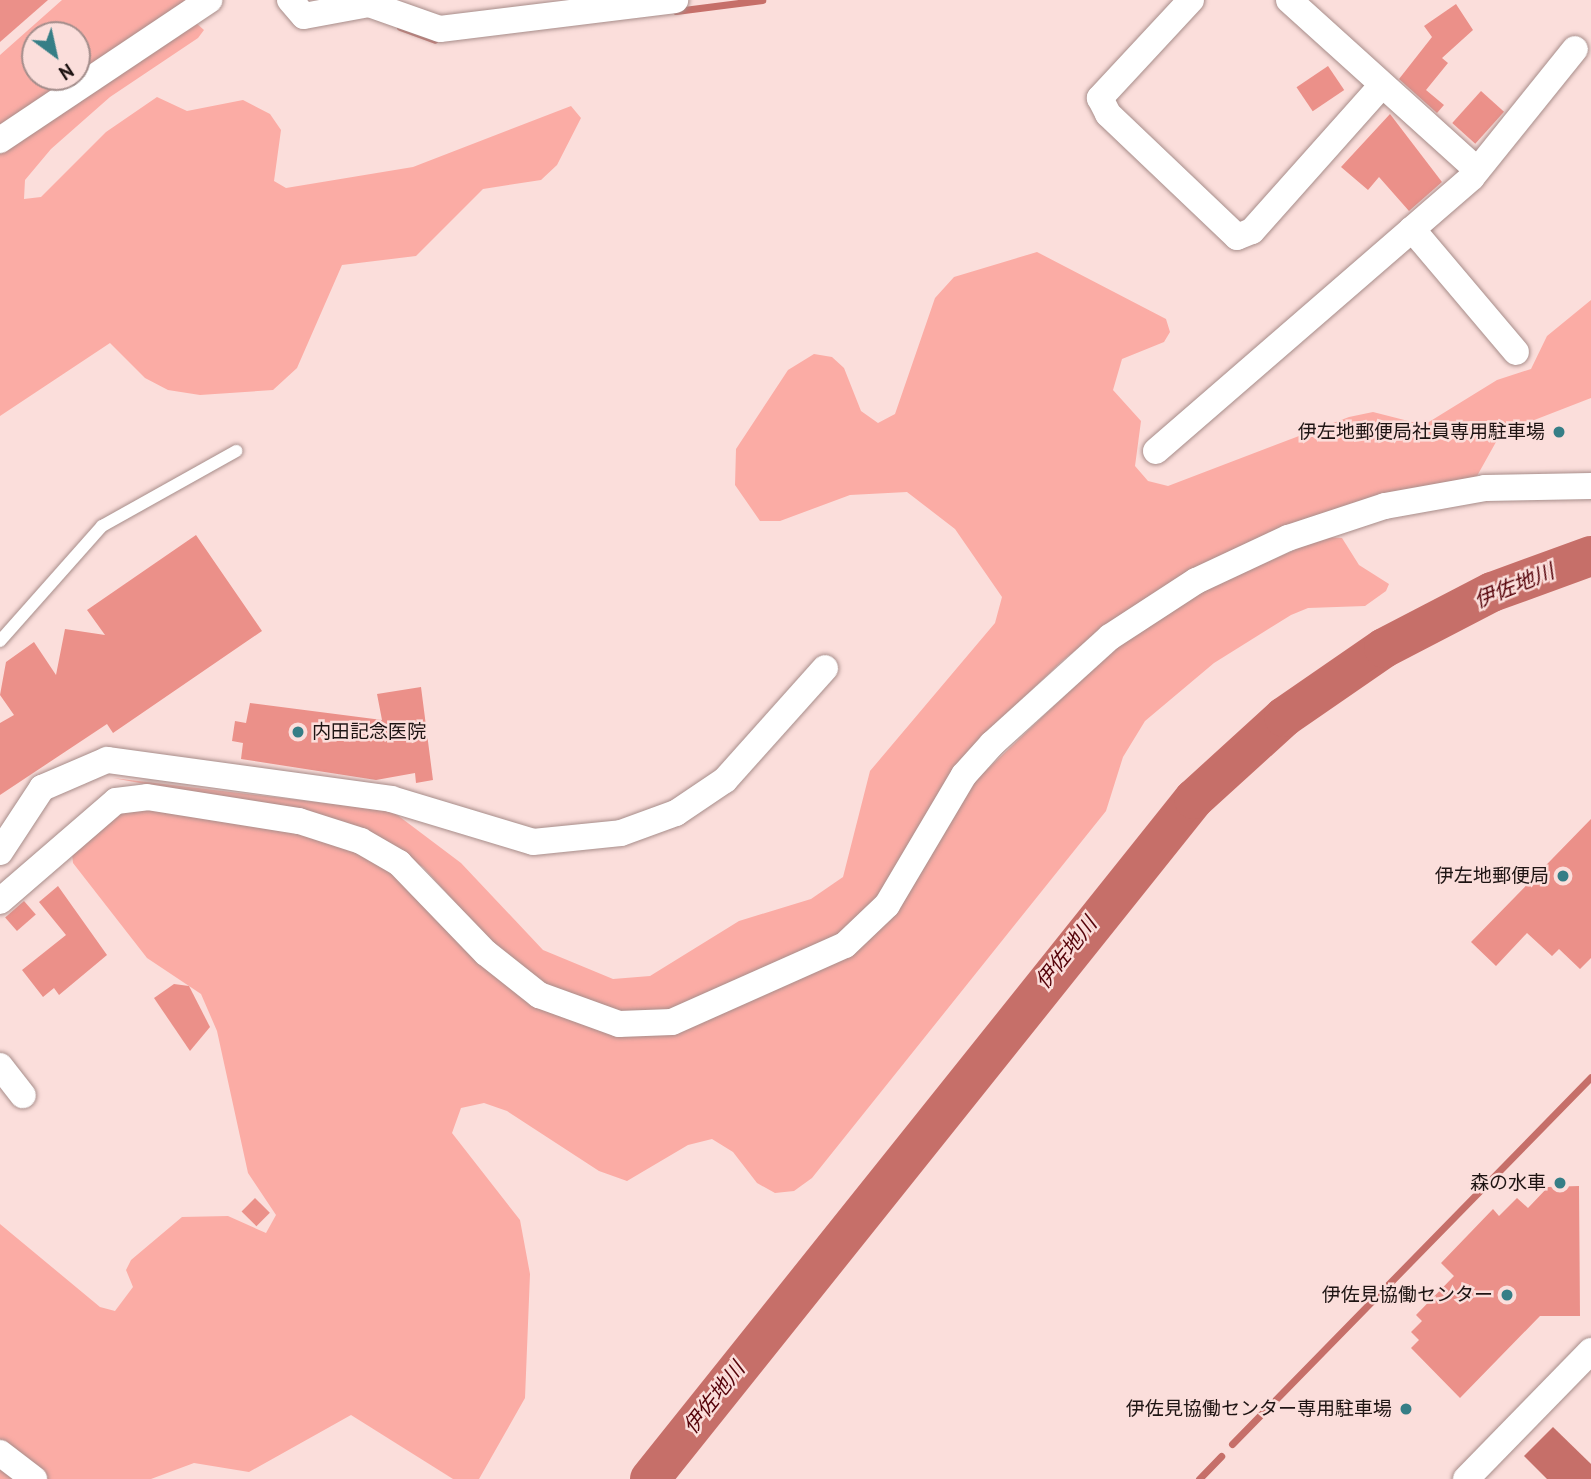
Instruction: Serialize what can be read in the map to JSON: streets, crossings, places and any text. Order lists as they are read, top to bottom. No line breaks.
{"water":["伊佐地川"],"places":["伊左地郵便局社員専用駐車場","内田記念医院","伊左地郵便局","森の水車","伊佐見協働センター","伊佐見協働センター専用駐車場"],"north":"bottom right"}
